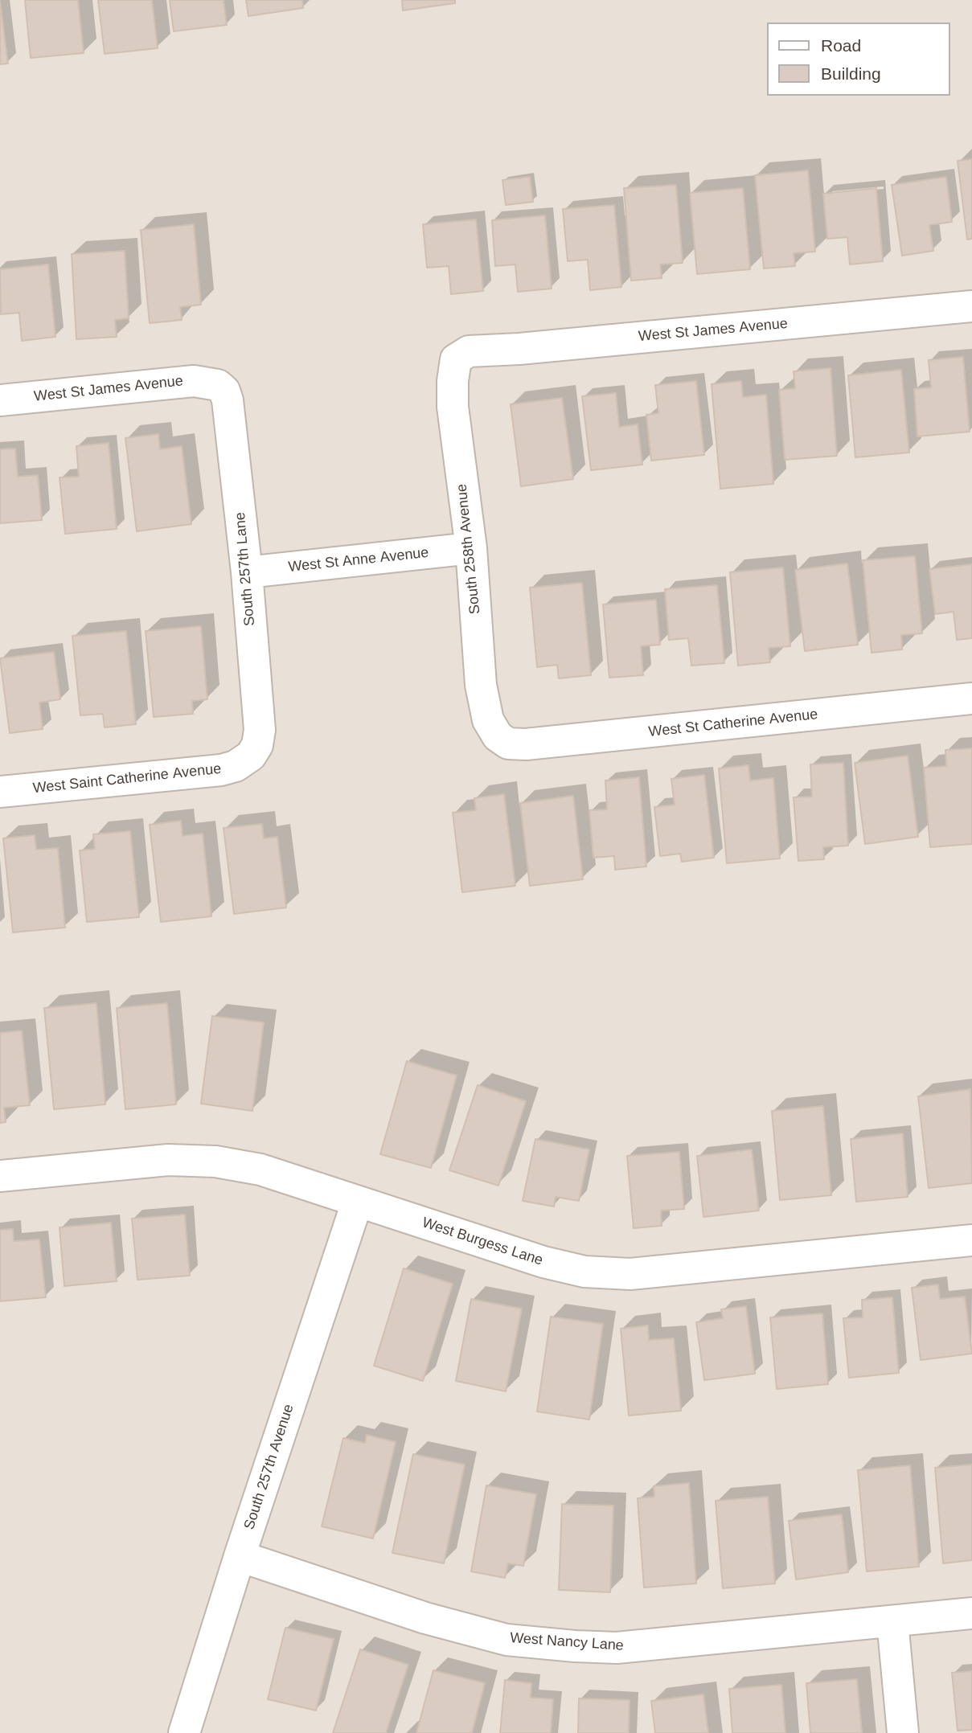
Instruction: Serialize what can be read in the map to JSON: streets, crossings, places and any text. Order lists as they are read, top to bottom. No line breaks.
{"streets":{"street":["West St James Avenue","South 258th Avenue","West St Anne Avenue","South 257th Lane","West St Catherine Avenue","West Saint Catherine Avenue","West Burgess Lane","South 257th Avenue","West Nancy Lane"]},"crossings":[["West St James Avenue","South 258th Avenue"],["West St James Avenue","South 257th Lane"],["South 258th Avenue","West St Anne Avenue"],["South 258th Avenue","West St Catherine Avenue"],["West St Anne Avenue","South 257th Lane"],["South 257th Lane","West Saint Catherine Avenue"],["West Burgess Lane","South 257th Avenue"],["South 257th Avenue","West Nancy Lane"]],"legend":["Road","Building"]}
